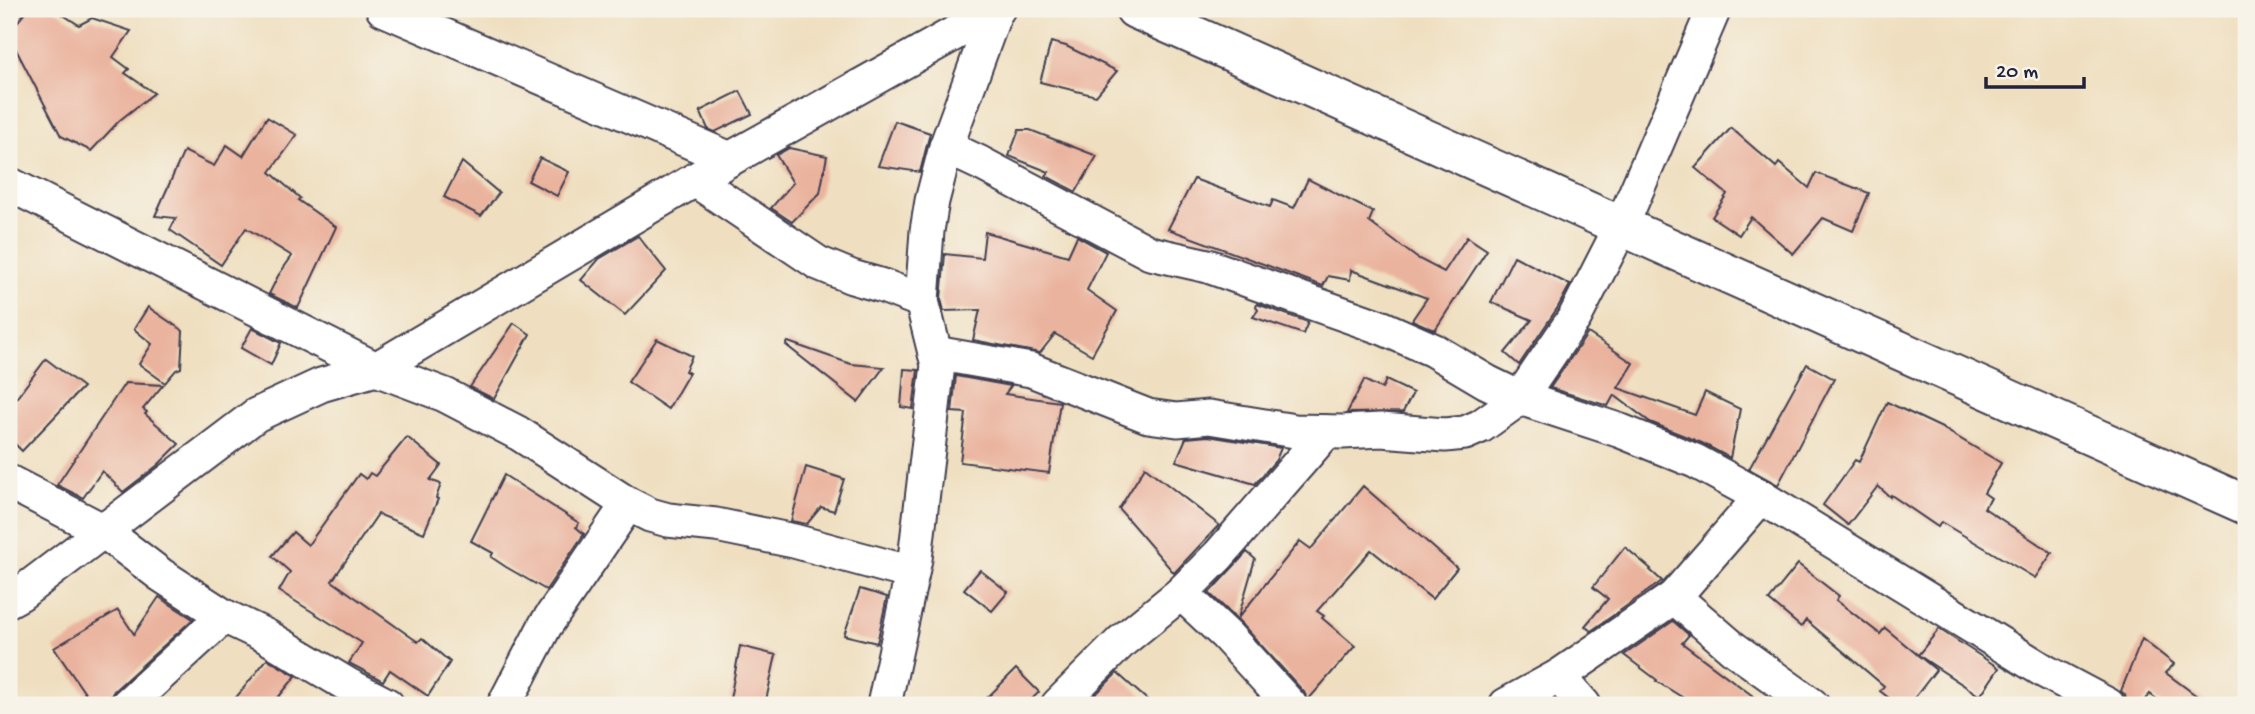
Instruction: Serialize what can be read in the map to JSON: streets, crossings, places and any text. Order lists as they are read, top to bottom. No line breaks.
{"scale_bar":"20 m"}
